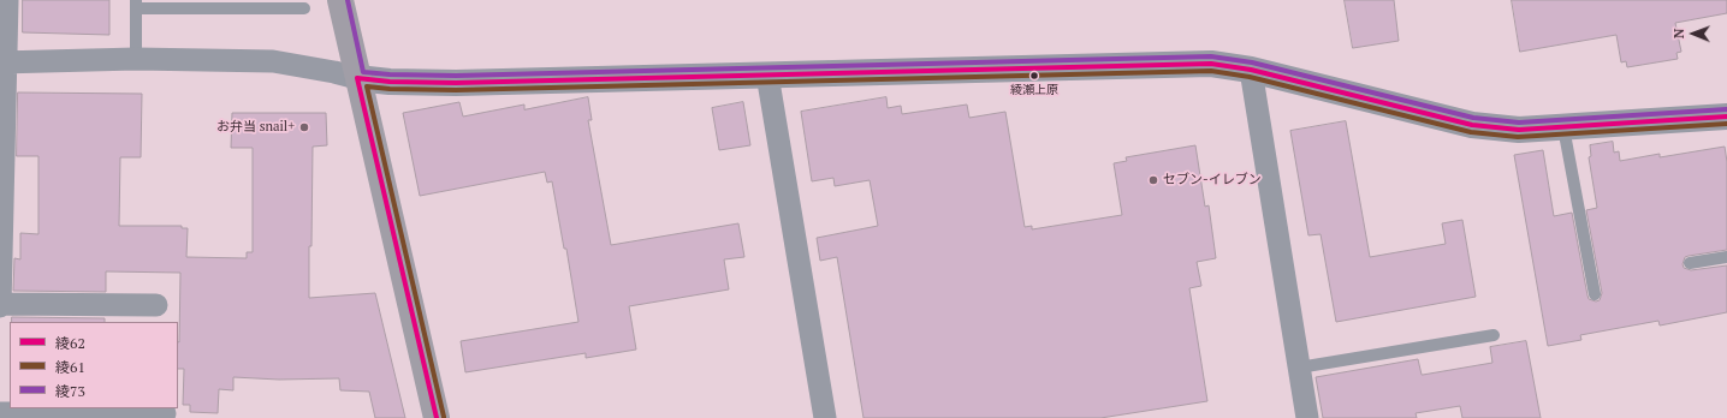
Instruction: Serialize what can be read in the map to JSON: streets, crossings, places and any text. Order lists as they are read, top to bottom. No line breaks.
{"places":["綾瀬上原","お弁当 snail+","セブン-イレブン"],"lines":["transit line 綾73","transit line 綾62","transit line 綾61"],"legend":["綾62","綾61","綾73"],"north":"left"}
